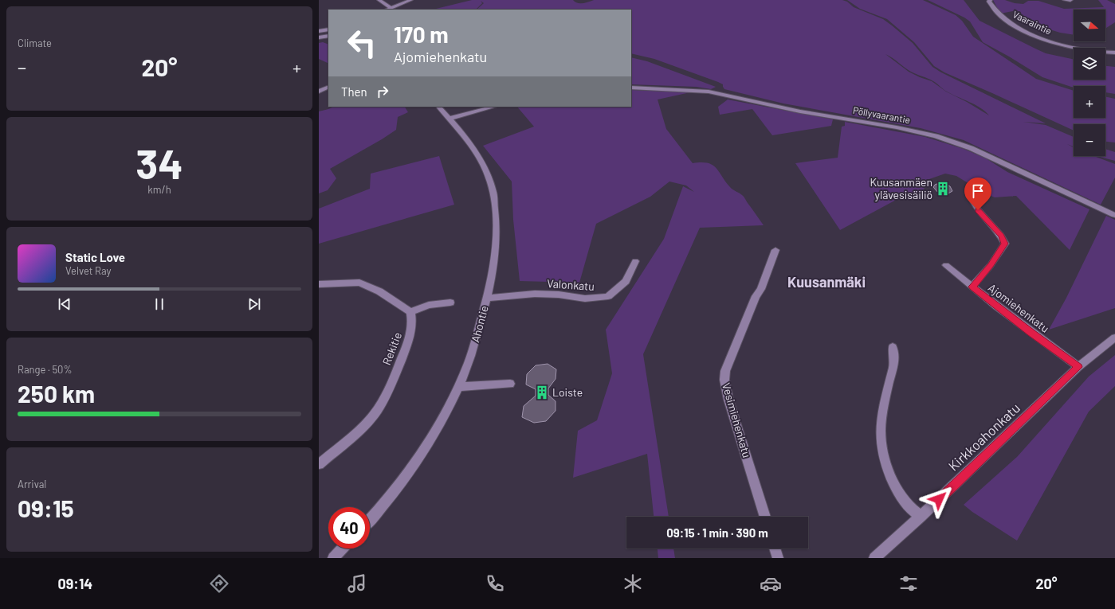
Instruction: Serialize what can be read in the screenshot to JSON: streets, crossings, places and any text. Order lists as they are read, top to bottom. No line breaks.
{"streets":{"street":["Vaaraintie","Pöllyvaarantie","Valonkatu","Ajomiehenkatu","Ahontie","Rekitie","Vesimiehenkatu","Kirkkoahonkatu"]},"crossings":[["Valonkatu","Ahontie"],["Ajomiehenkatu","Kirkkoahonkatu"]],"districts":["Kuusanmäki"],"places":{"building":["Kuusanmäen ylävesisäiliö","Loiste"]},"north":"right","page":{"tile":["Climate",["34","km/h"],["Range · 50%","250 km"],["Arrival","09:15"]],"map_buttons":["+","−"],"turn":["170 m","Ajomiehenkatu"],"heat":["−","20°","+"],"then":"Then","song":["Static Love","Velvet Ray"],"limit":"40","trip":"09:15 · 1 min · 390 m","tabs":["09:14","20°"]}}
